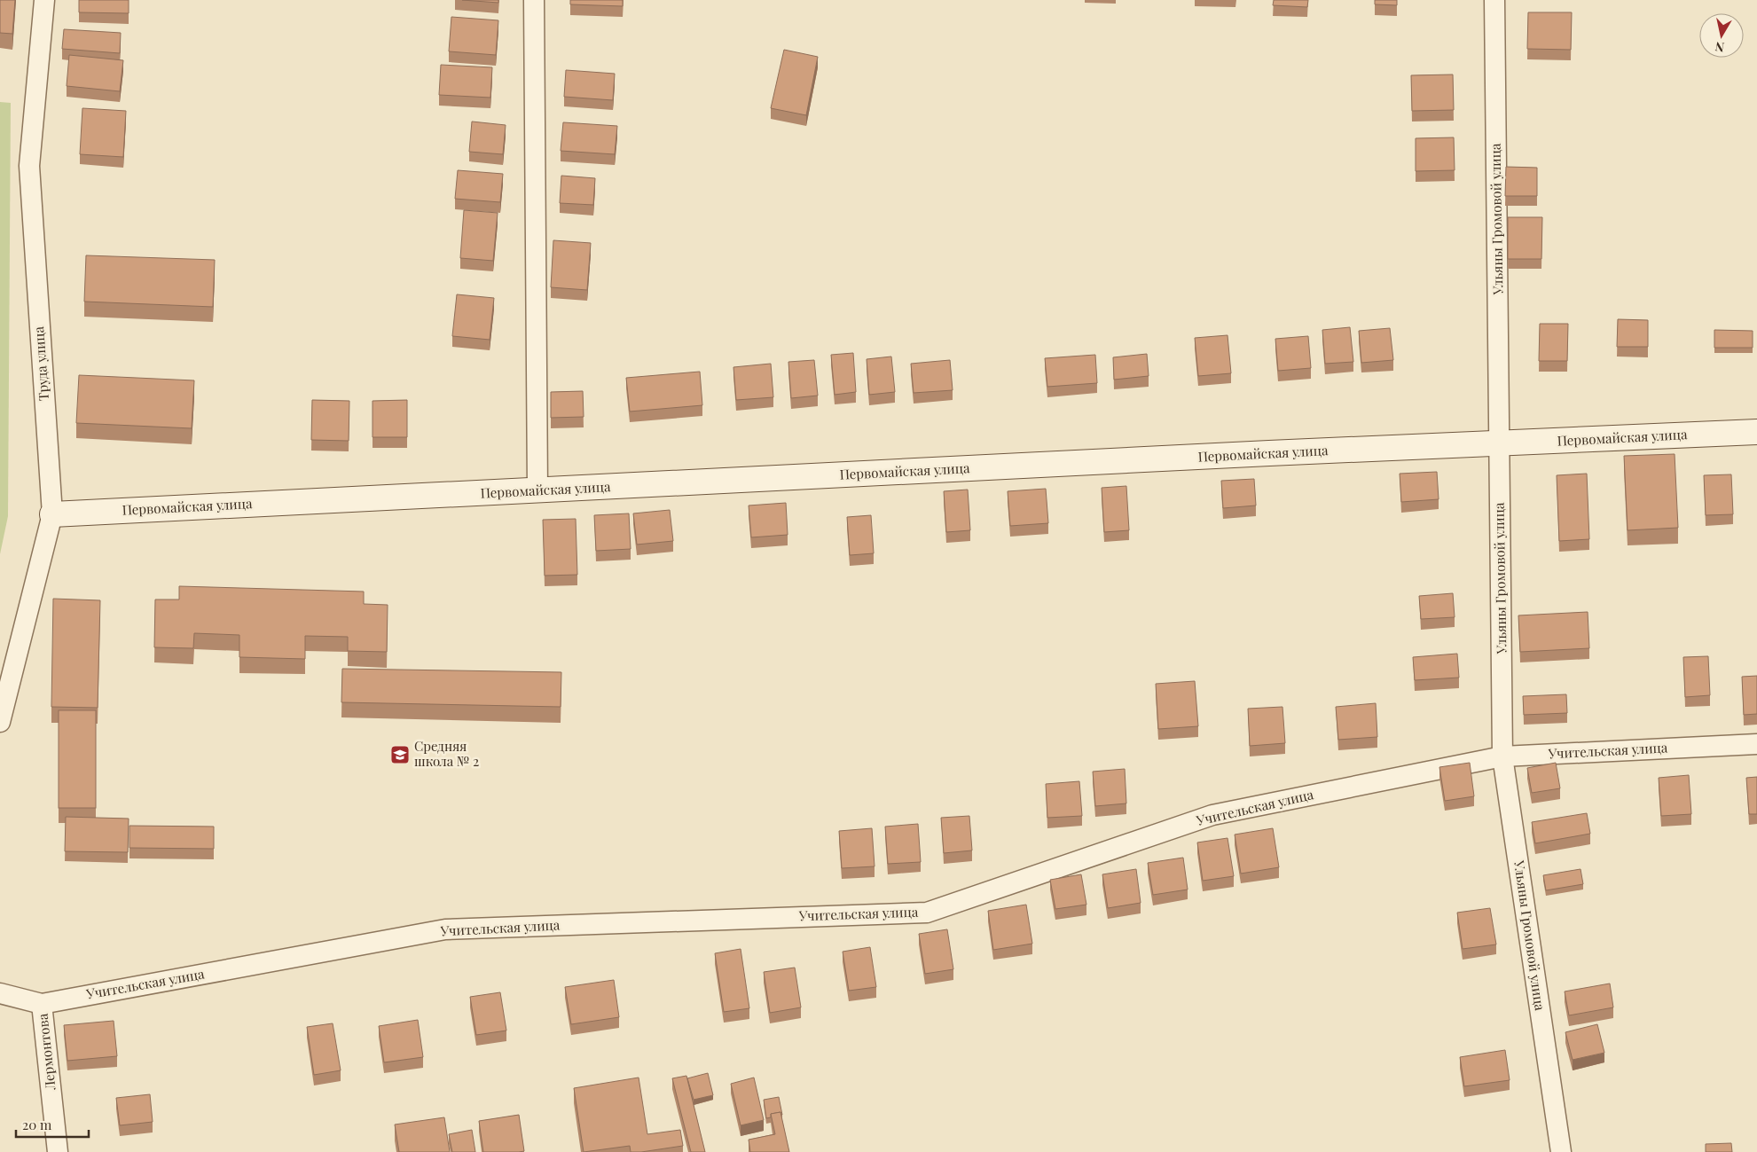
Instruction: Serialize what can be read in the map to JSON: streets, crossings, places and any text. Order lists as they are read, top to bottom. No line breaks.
{"streets":{"street":["Ульяны Громовой улица","Труда улица","Первомайская улица","Учительская улица","Лермонтова"]},"crossings":[["Ульяны Громовой улица","Первомайская улица"],["Ульяны Громовой улица","Учительская улица"],["Труда улица","Первомайская улица"],["Учительская улица","Лермонтова"]],"places":{"school or university":["Средняя школа № 2"]},"scale_bar":"20 m","north":"bottom"}
